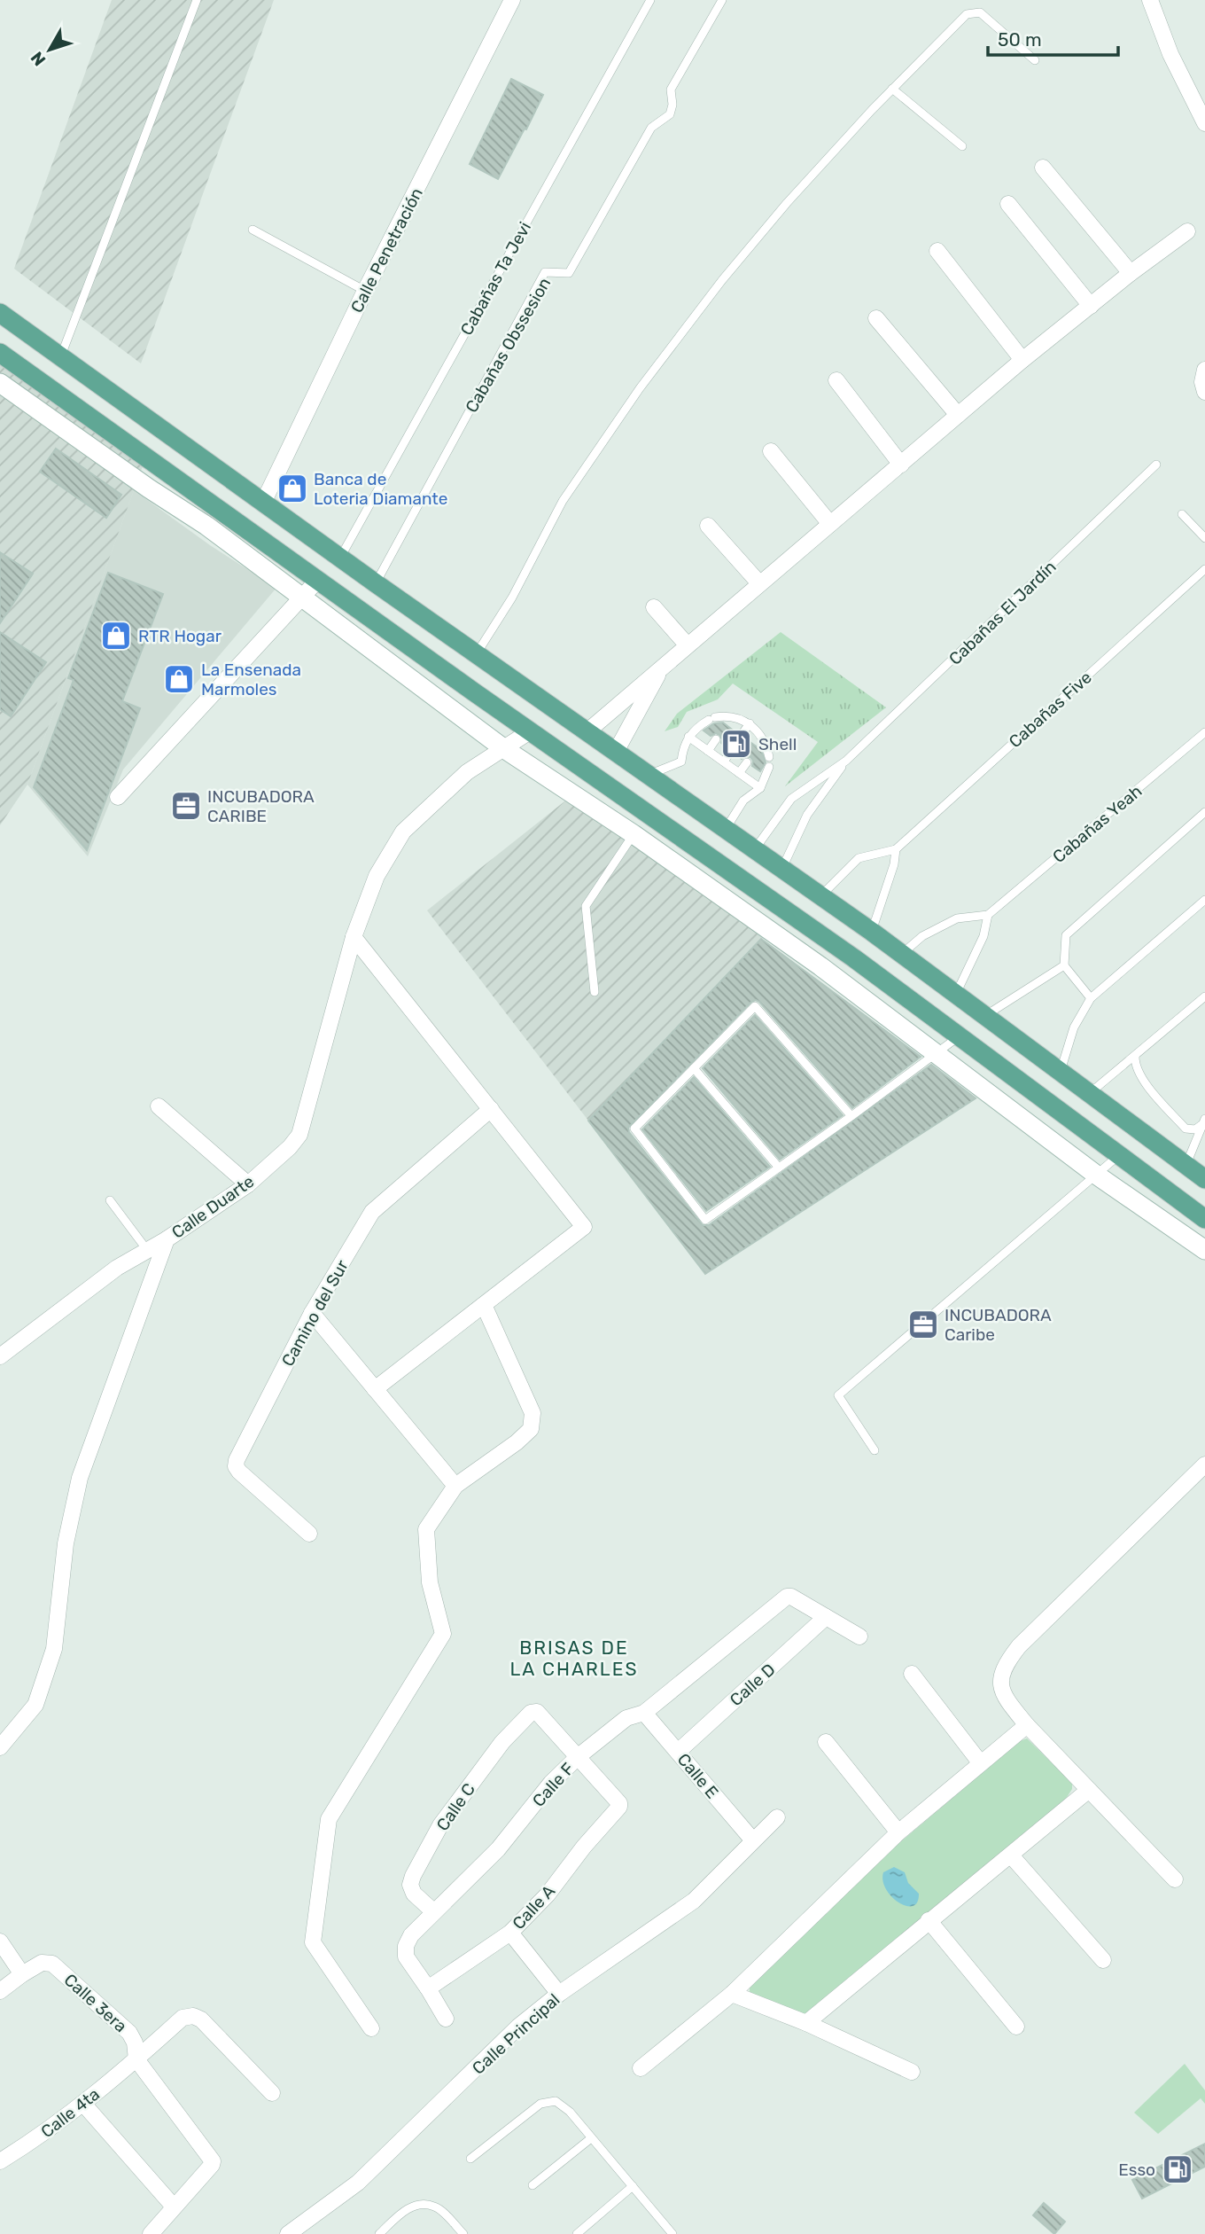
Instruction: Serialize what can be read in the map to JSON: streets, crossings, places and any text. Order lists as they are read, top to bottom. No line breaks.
{"streets":{"street":["Calle Penetración","Calle Duarte","Camino del Sur","Calle D","Calle E","Calle F","Calle C","Calle A","Calle 3era","Calle Principal","Calle 4ta"],"lane":["Cabañas Ta Jevi","Cabañas Obssesion","Cabañas El Jardín","Cabañas Five","Cabañas Yeah"]},"crossings":[["Calle D","Calle E"],["Calle D","Calle F"],["Calle E","Calle F"],["Calle E","Calle Principal"],["Calle F","Calle C"],["Calle F","Calle A"],["Calle C","Calle A"],["Calle 3era","Calle 4ta"]],"districts":["BRISAS DE LA CHARLES"],"places":{"shop":["Banca de Loteria Diamante","RTR Hogar","La Ensenada Marmoles"],"fuel station":["Shell","Esso"],"office":["INCUBADORA CARIBE","INCUBADORA Caribe"]},"scale_bar":"50 m","north":"bottom left"}
